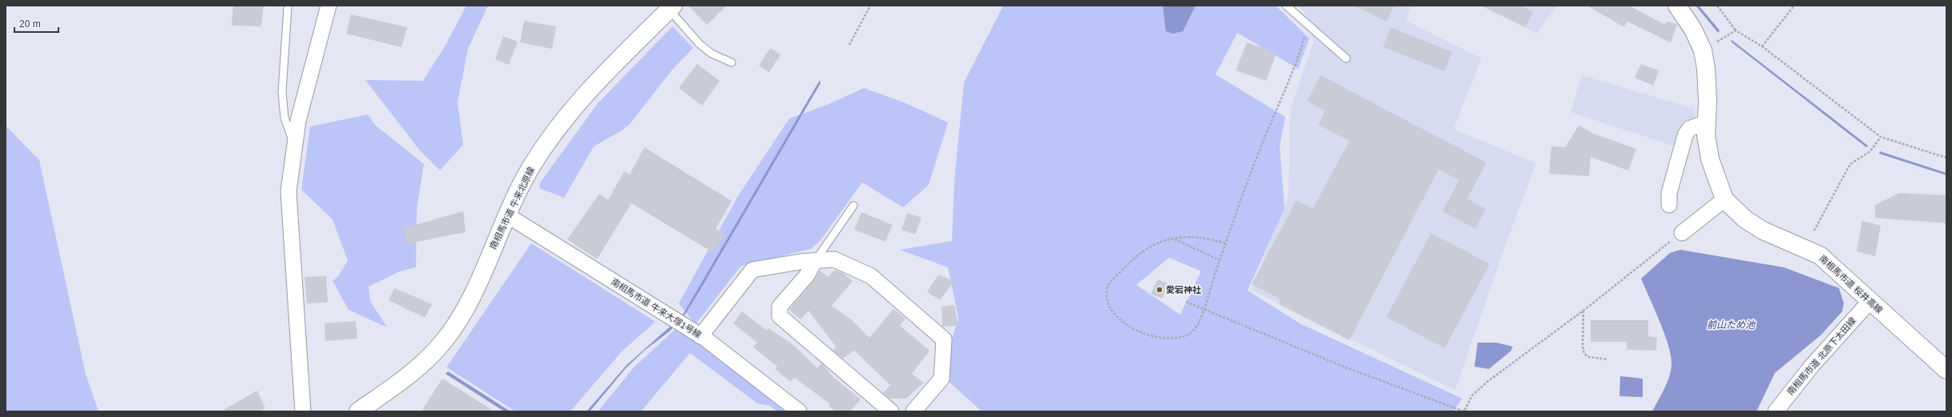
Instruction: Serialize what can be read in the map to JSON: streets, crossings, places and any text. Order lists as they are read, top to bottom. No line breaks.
{"streets":{"street":["南相馬市道 牛来北原線","南相馬市道 桜井高線","南相馬市道 牛来大塚1号線","南相馬市道 北原下太田線"]},"crossings":[["南相馬市道 牛来北原線","南相馬市道 牛来大塚1号線"],["南相馬市道 桜井高線","南相馬市道 北原下太田線"]],"water":["前山ため池"],"places":["愛宕神社"],"scale_bar":"20 m"}
